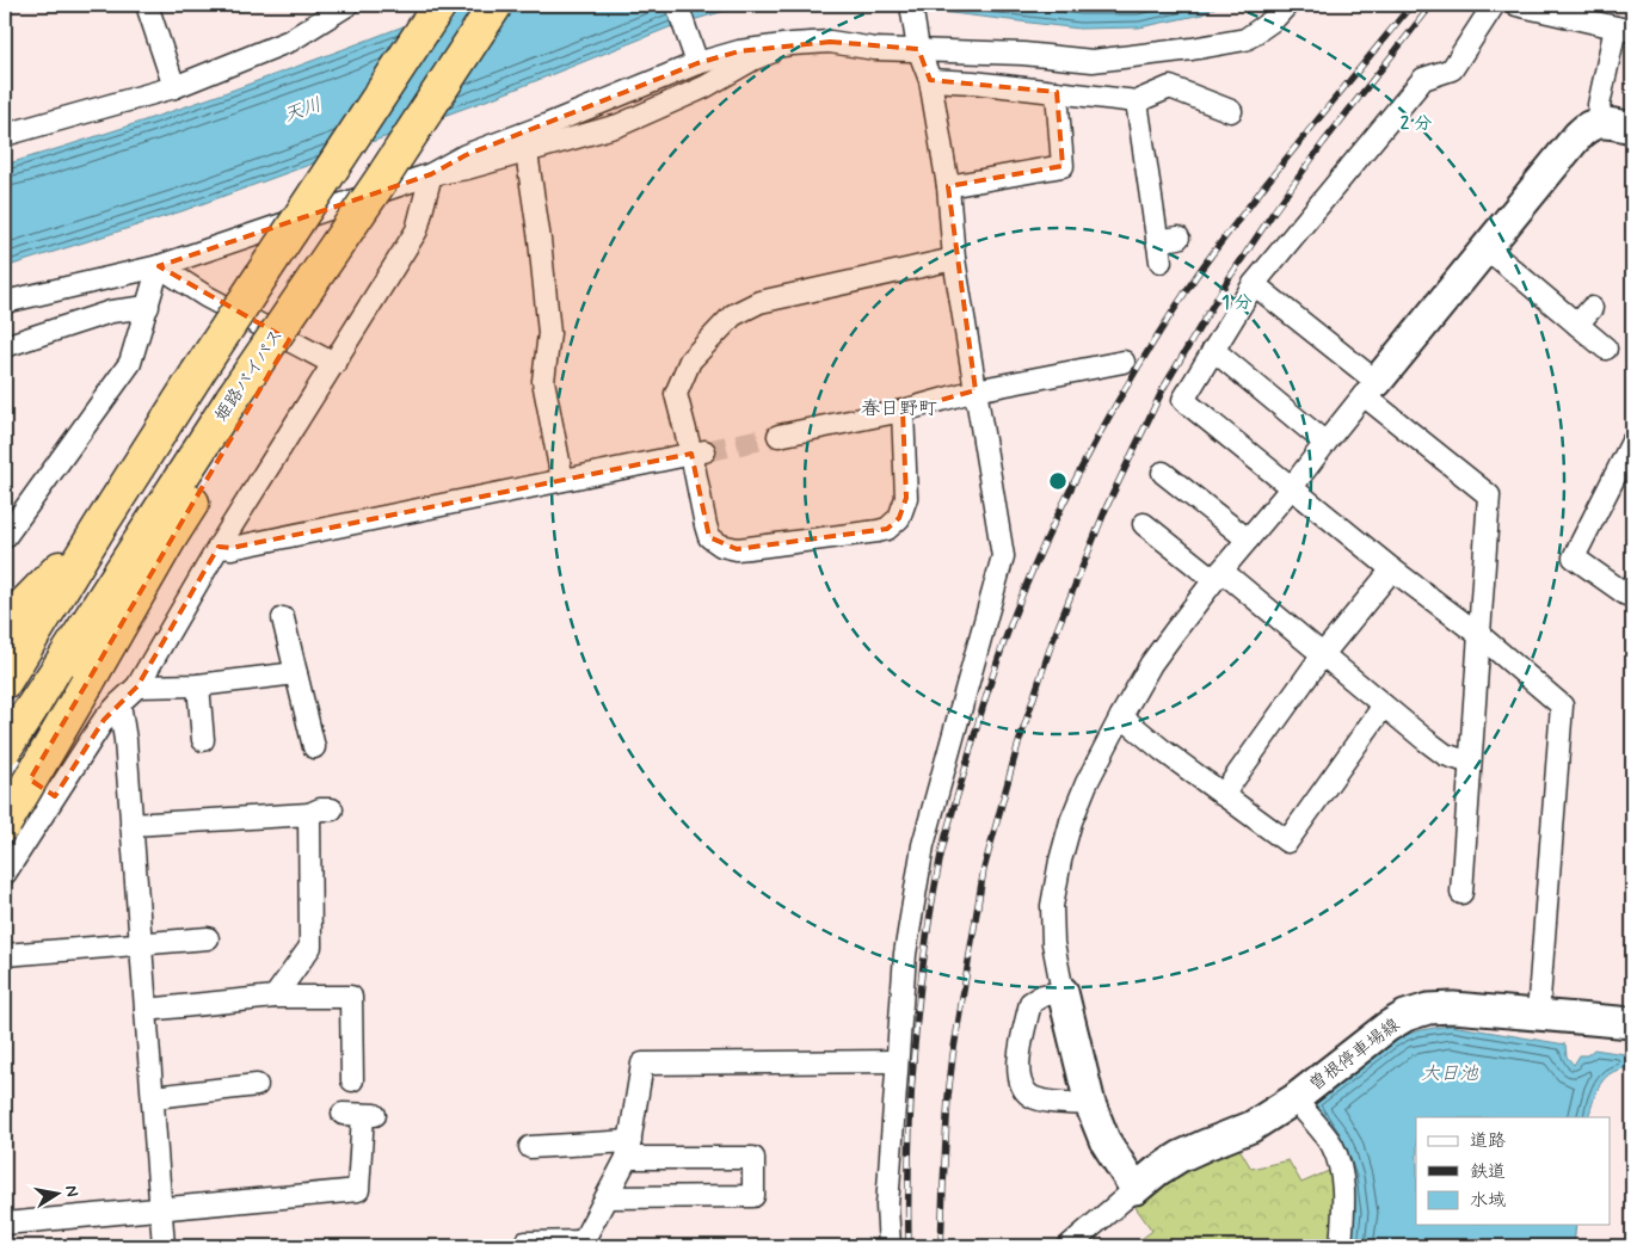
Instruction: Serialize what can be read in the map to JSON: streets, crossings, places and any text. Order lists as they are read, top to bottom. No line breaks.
{"streets":{"highway":["姫路バイパス"],"street":["曽根停車場線"]},"districts":["春日野町"],"water":["天川","大日池"],"legend":["道路","鉄道","水域"],"north":"right","rings":["2 分","1 分"]}
